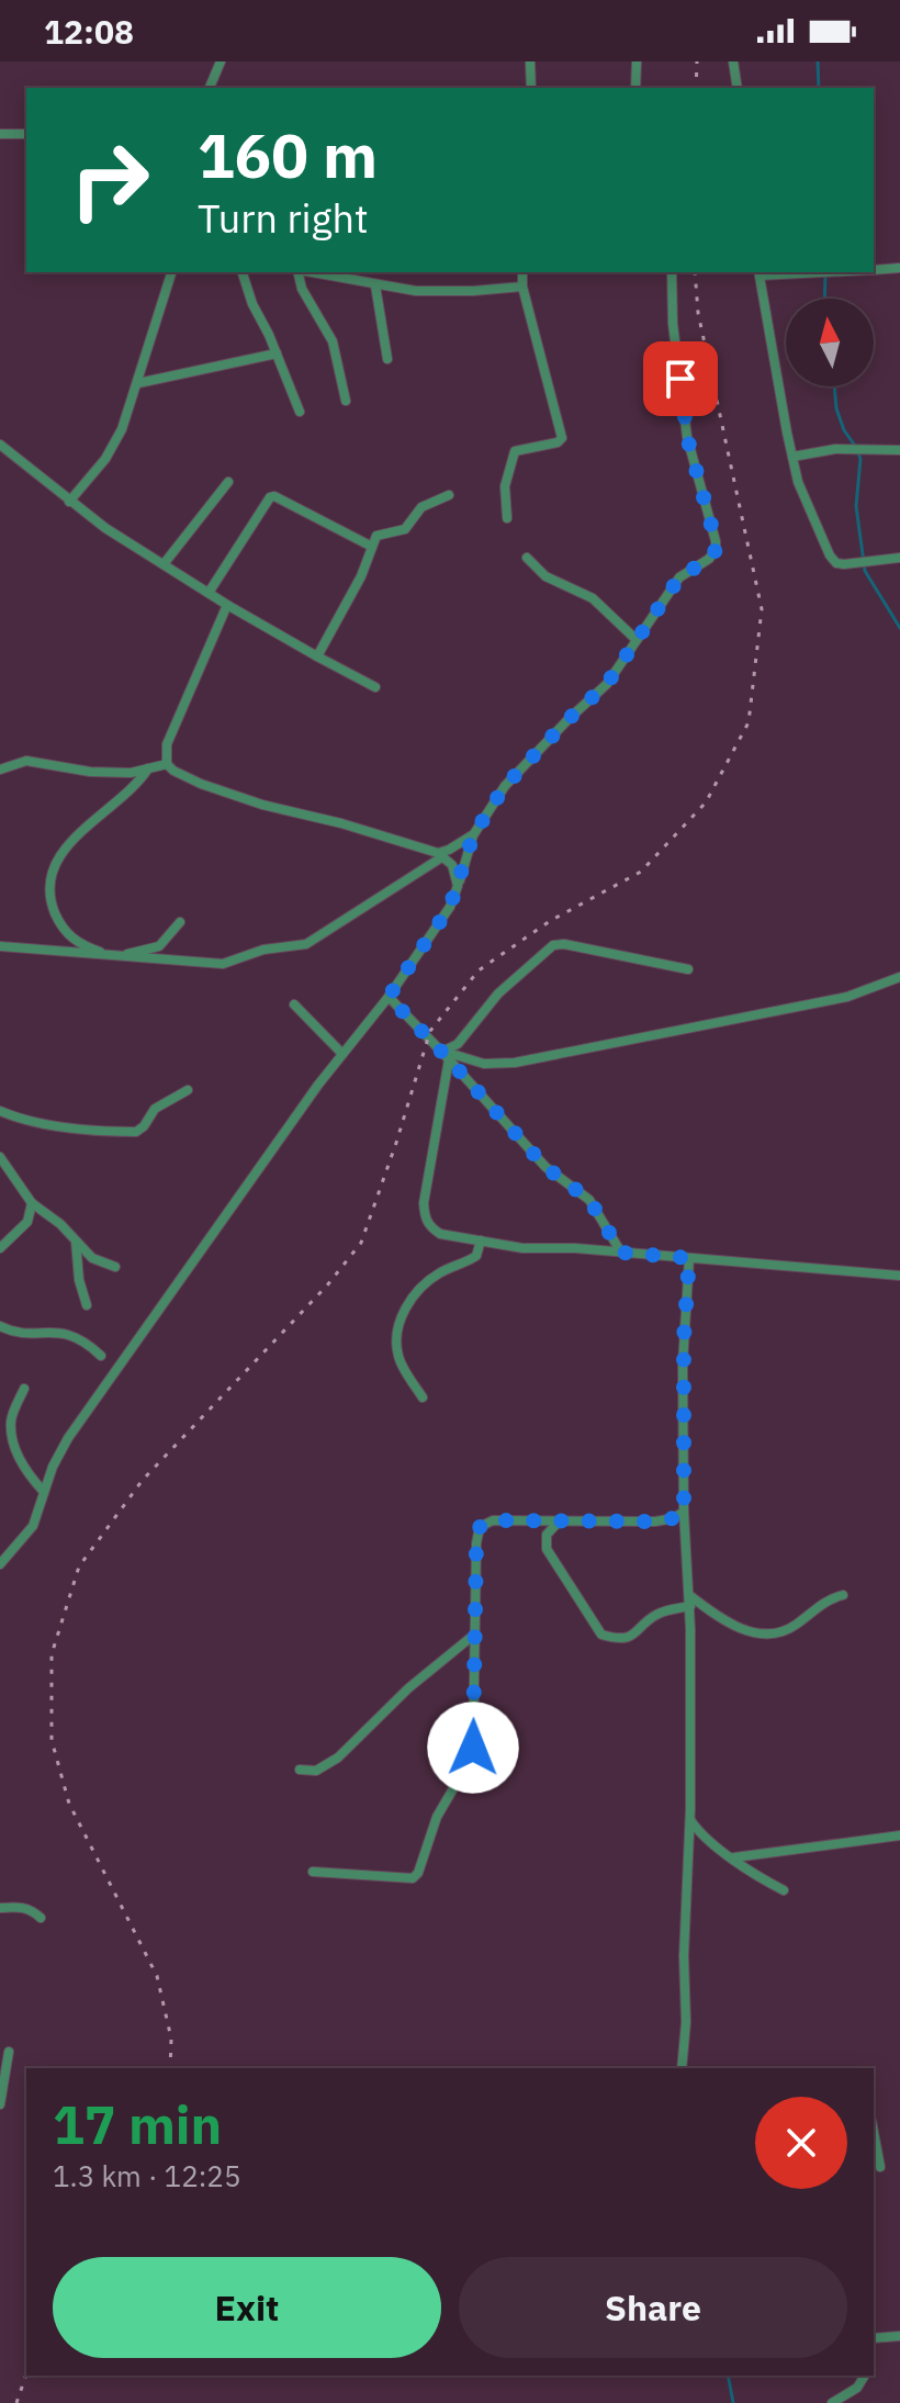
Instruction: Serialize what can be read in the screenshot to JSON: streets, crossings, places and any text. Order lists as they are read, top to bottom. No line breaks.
{"north":"top","page":{"status":"12:08","turn":["160 m","Turn right"],"heading":["17 min","1.3 km · 12:25"],"buttons":["Exit","Share"]}}
